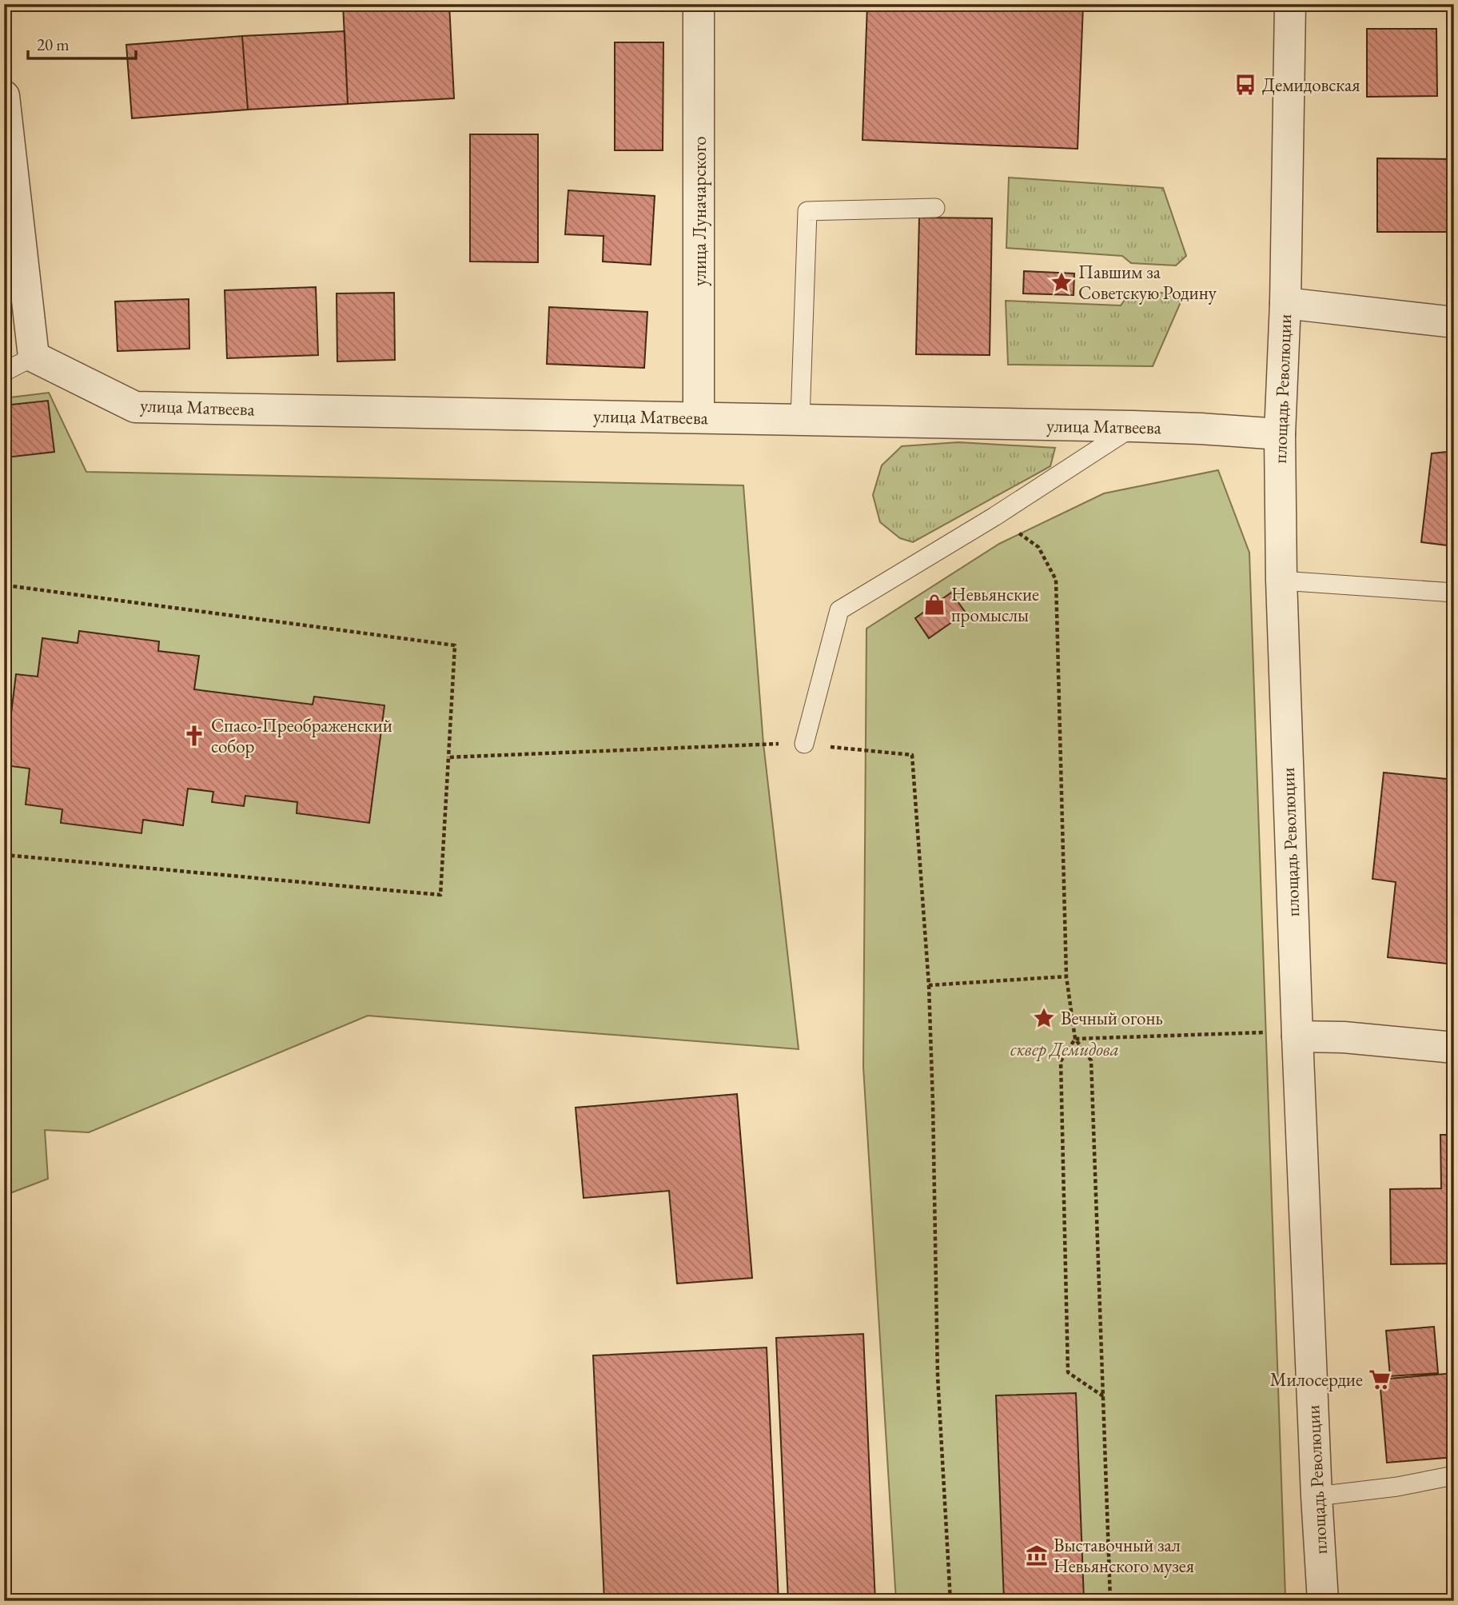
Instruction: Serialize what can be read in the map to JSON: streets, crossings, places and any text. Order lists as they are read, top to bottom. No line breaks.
{"streets":{"street":["улица Луначарского","площадь Революции","улица Матвеева"]},"crossings":[["улица Луначарского","улица Матвеева"],["площадь Революции","улица Матвеева"]],"parks":["сквер Демидова"],"places":{"bus stop":["Демидовская"],"place":["Павшим за Советскую Родину","Вечный огонь"],"shop":["Невьянские промыслы"],"church":["Спасо-Преображенский собор"],"supermarket":["Милосердие"],"museum":["Выставочный зал Невьянского музея"]},"scale_bar":"20 m"}
